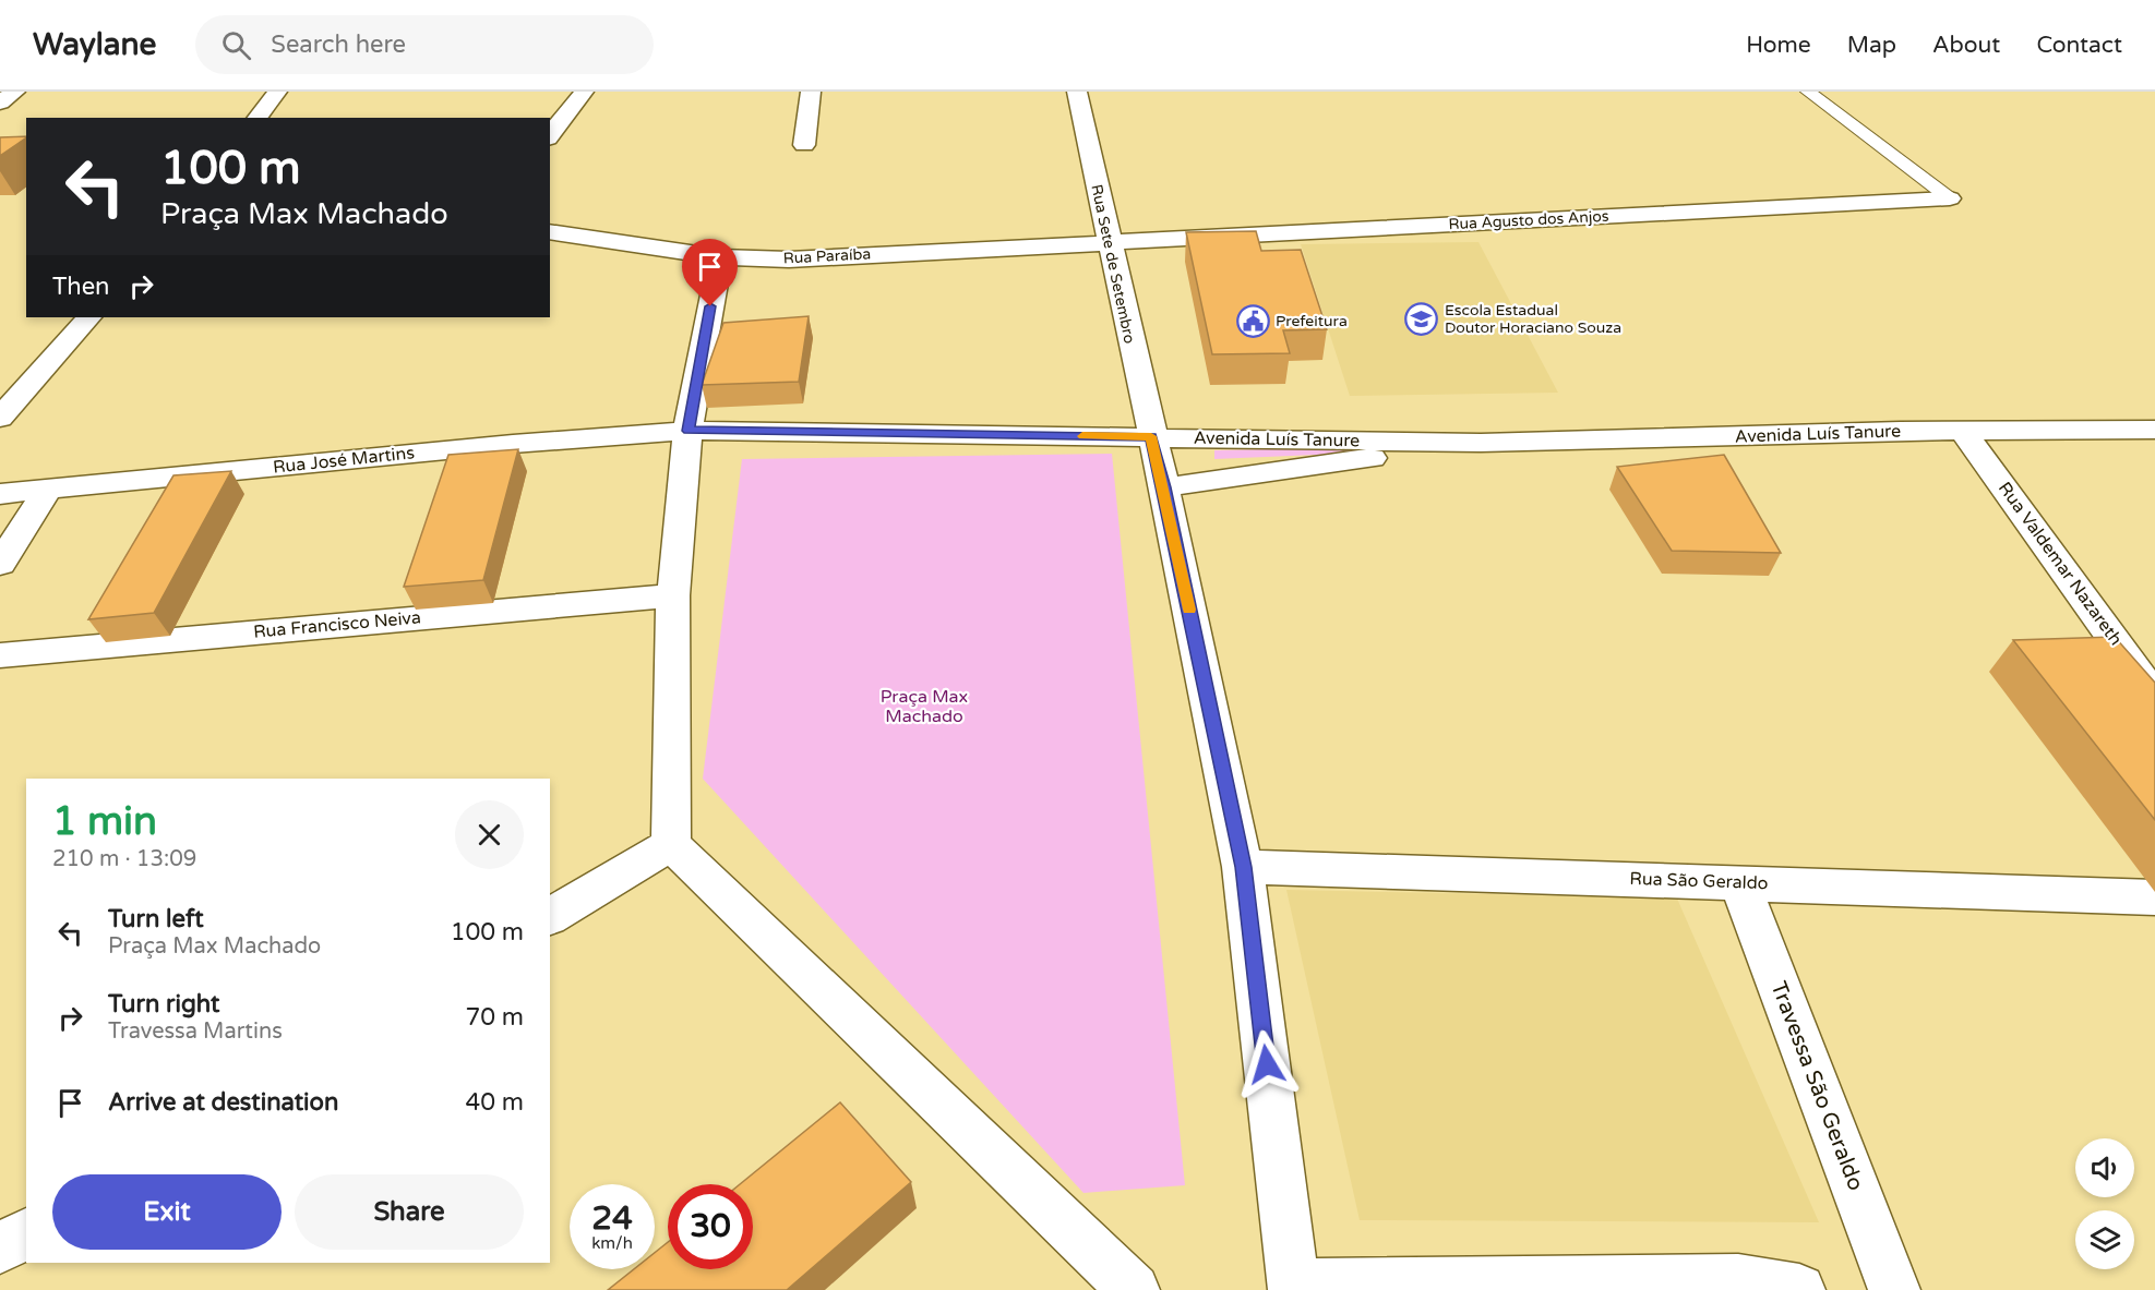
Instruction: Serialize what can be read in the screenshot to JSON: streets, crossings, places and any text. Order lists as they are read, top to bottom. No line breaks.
{"streets":{"street":["Rua Agusto dos Anjos","Rua Paraíba","Rua Sete de Setembro","Avenida Luís Tanure","Rua José Martins","Rua Valdemar Nazareth","Rua Francisco Neiva","Rua São Geraldo","Travessa São Geraldo"]},"crossings":[["Rua Agusto dos Anjos","Rua Paraíba"],["Rua Agusto dos Anjos","Rua Sete de Setembro"],["Rua Paraíba","Rua Sete de Setembro"],["Rua Sete de Setembro","Avenida Luís Tanure"],["Avenida Luís Tanure","Rua Valdemar Nazareth"],["Rua São Geraldo","Travessa São Geraldo"]],"parks":["Praça Max Machado"],"places":{"school or university":["Escola Estadual Doutor Horaciano Souza"],"public building":["Prefeitura"]},"page":{"header":"Waylane","search":"Search here","nav":["Home","Map","About","Contact"],"turn":["100 m","Praça Max Machado"],"then":"Then","heading":["1 min","210 m · 13:09"],"list":[{"name":"Turn left","note":"Praça Max Machado","value":"100 m"},{"name":"Turn right","note":"Travessa Martins","value":"70 m"},{"name":"Arrive at destination","value":"40 m"}],"buttons":["Exit","Share"],"speed":"24 km/h","limit":"30"}}
